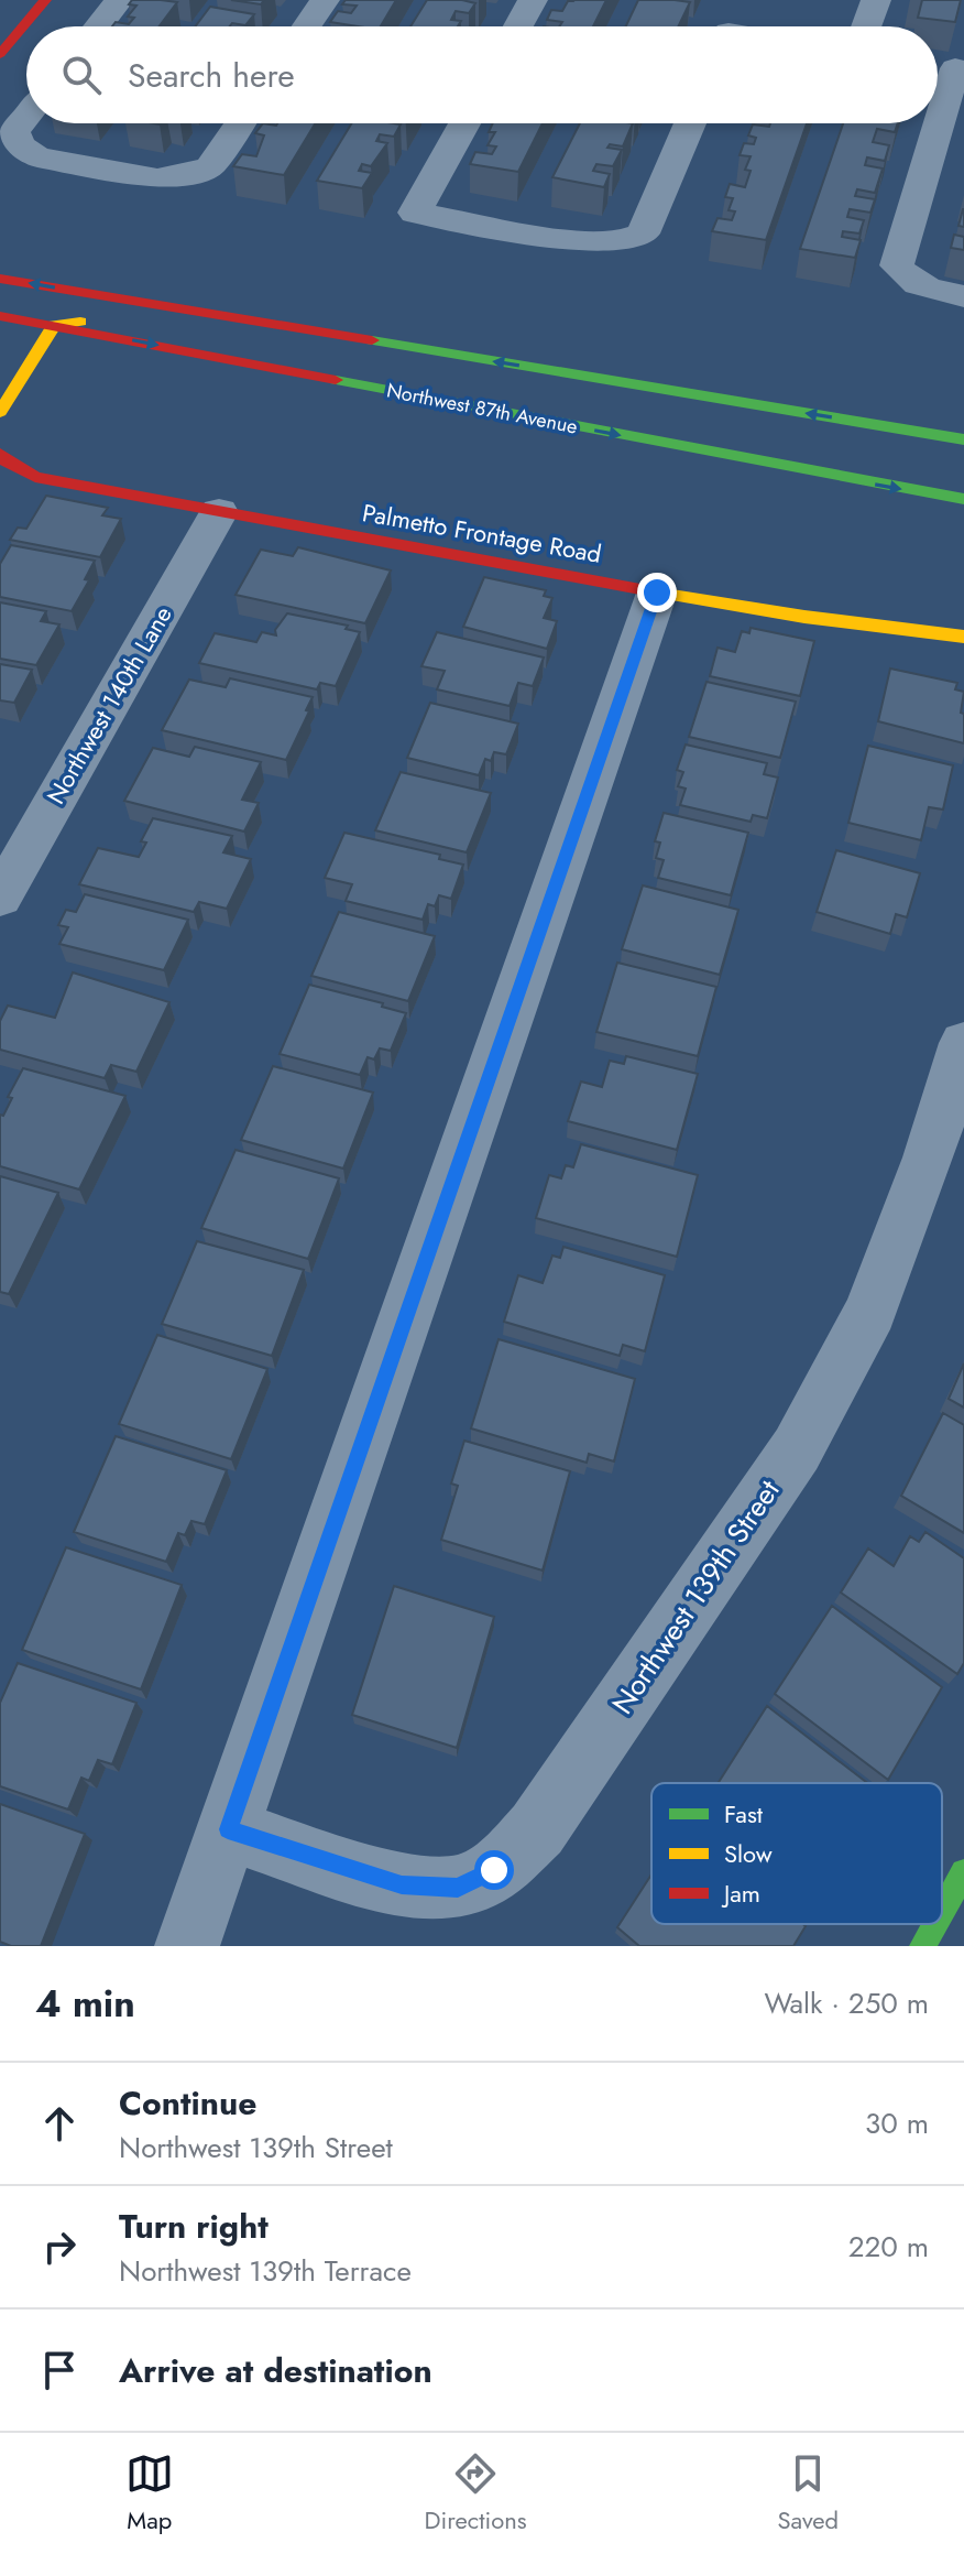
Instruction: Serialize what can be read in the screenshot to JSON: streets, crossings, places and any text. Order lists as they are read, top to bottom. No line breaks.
{"streets":{"main road":["Northwest 87th Avenue","Palmetto Frontage Road"],"street":["Northwest 140th Lane","Northwest 139th Street"]},"crossings":[["Palmetto Frontage Road","Northwest 140th Lane"]],"legend":["Fast","Slow","Jam"],"page":{"search":"Search here","heading":["4 min","Walk · 250 m"],"list":[["Continue","Northwest 139th Street","30 m"],["Turn right","Northwest 139th Terrace","220 m"],"Arrive at destination"],"nav":["Map","Directions","Saved"]}}
